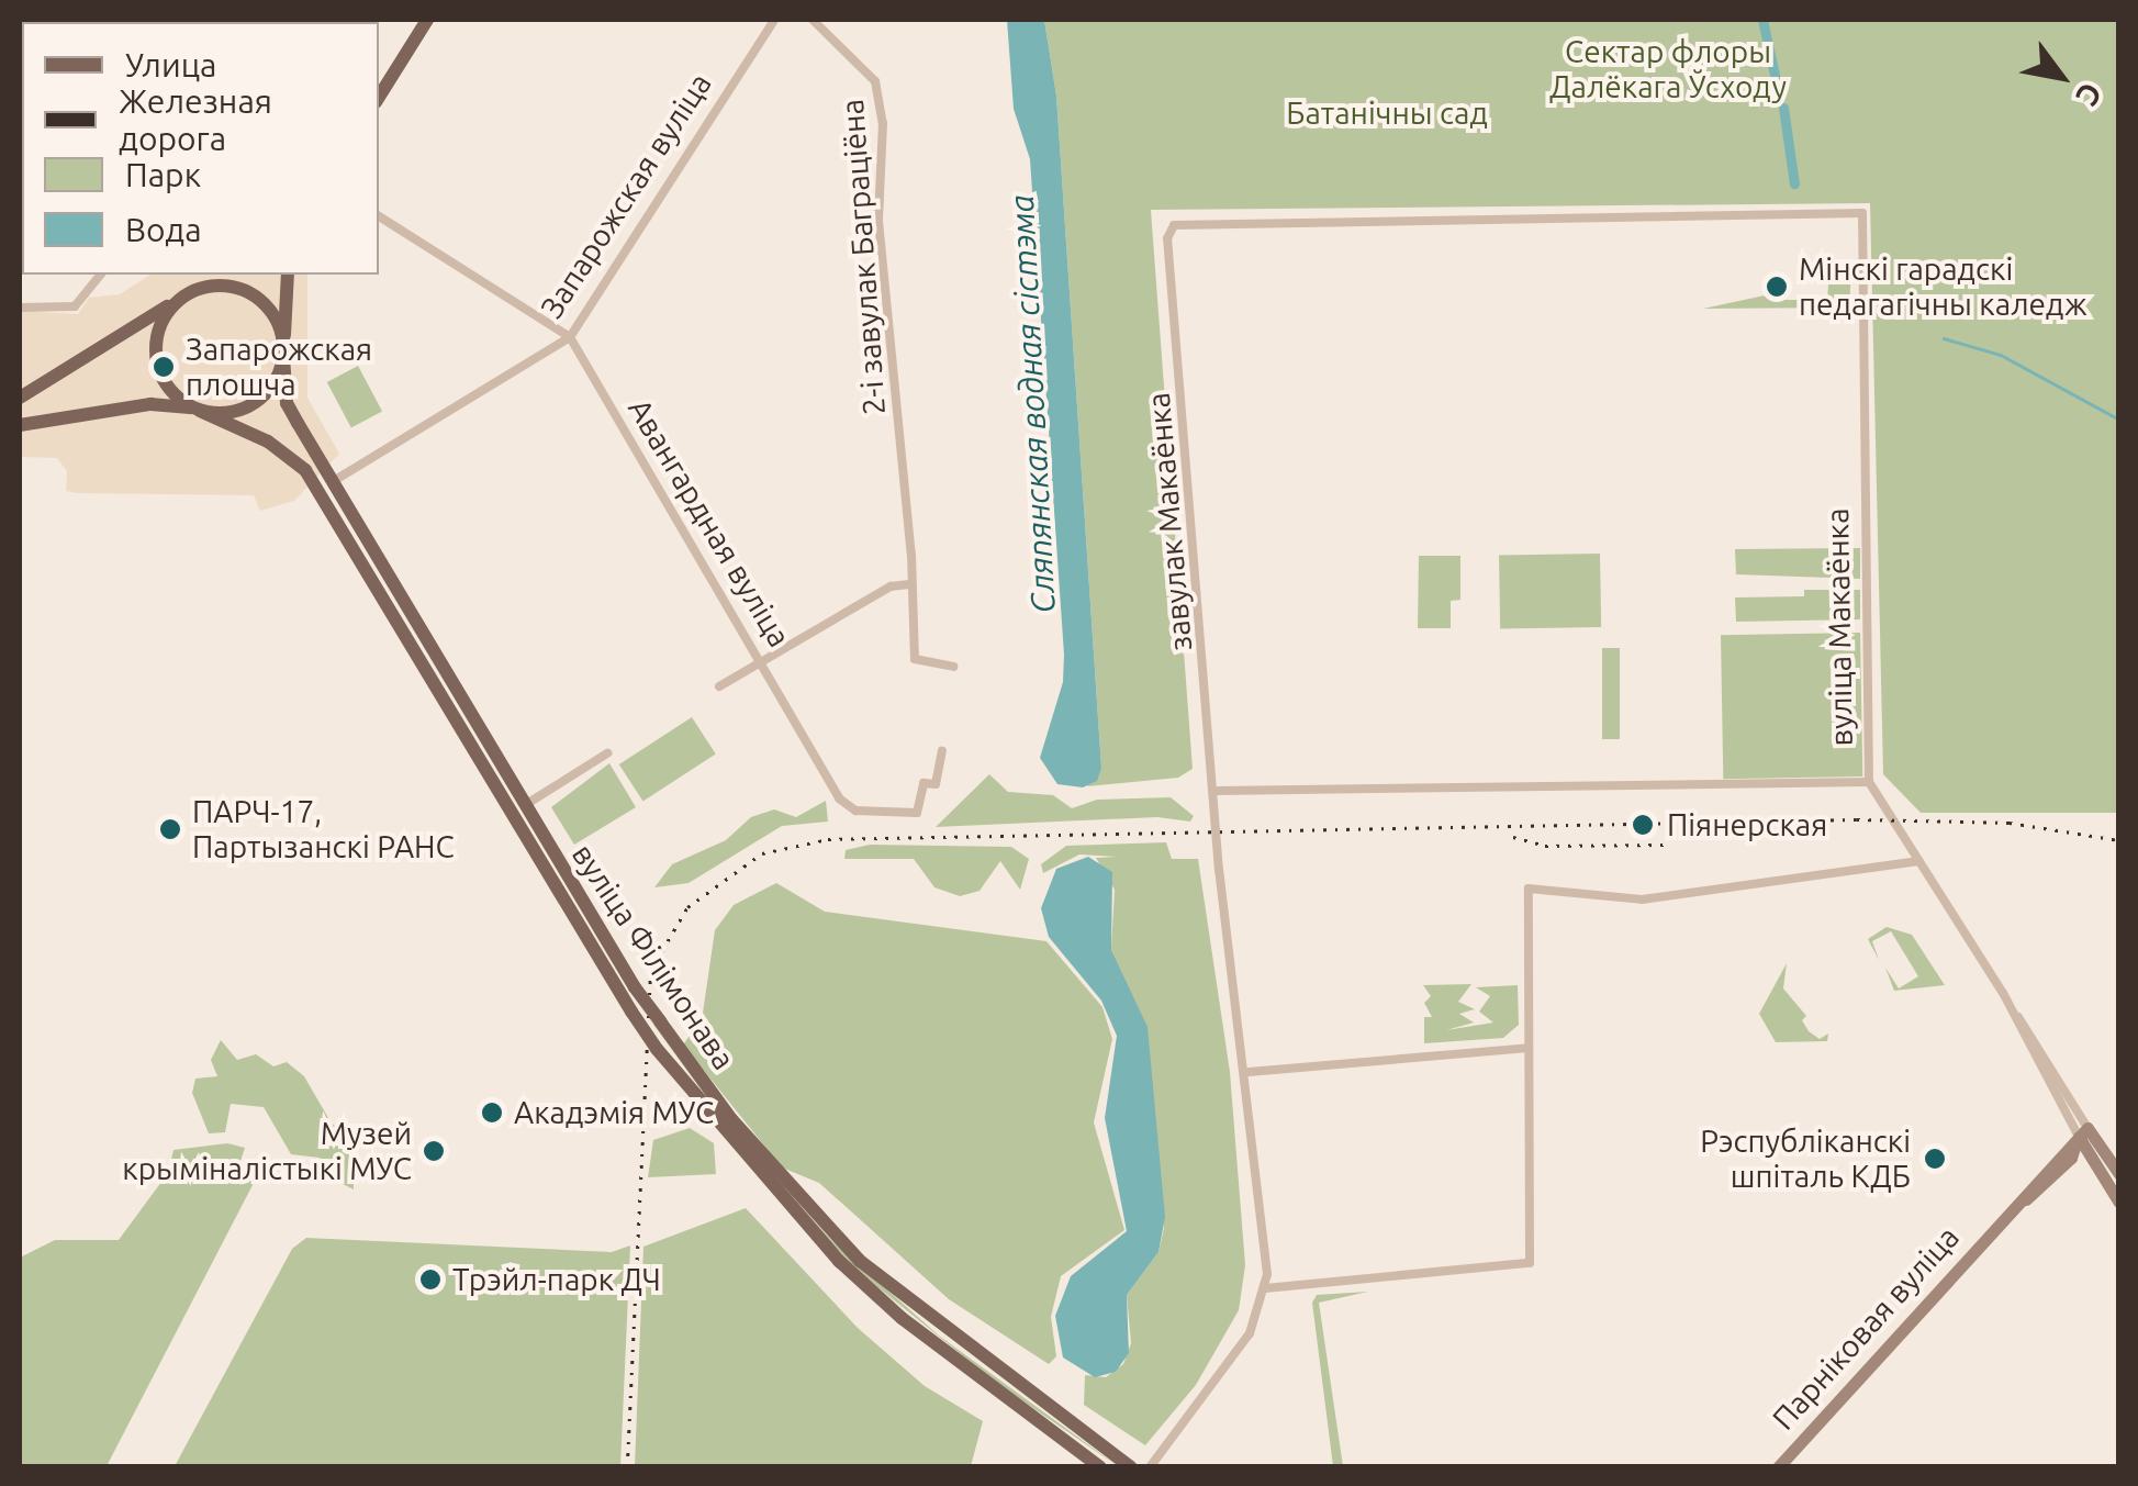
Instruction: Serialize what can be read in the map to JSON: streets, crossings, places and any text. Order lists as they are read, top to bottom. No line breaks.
{"streets":{"main road":["вуліца Філімонава"],"street":["Запарожская вуліца","2-і завулак Баграціёна","завулак Макаёнка","Авангардная вуліца","вуліца Макаёнка","Парніковая вуліца"]},"crossings":[["Запарожская вуліца","Авангардная вуліца"],["Запарожская вуліца","вуліца Філімонава"],["завулак Макаёнка","вуліца Макаёнка"],["вуліца Макаёнка","Парніковая вуліца"]],"water":["Сляпянская водная сістэма"],"parks":["Сектар флоры Далёкага Ўсходу","Батанічны сад"],"places":["Мінскі гарадскі педагагічны каледж","Запарожская плошча","Піянерская","ПАРЧ-17, Партызанскі РАНС","Акадэмія МУС","Музей крыміналістыкі МУС","Рэспубліканскі шпіталь КДБ","Трэйл-парк ДЧ"],"legend":["Улица","Железная дорога","Парк","Вода"],"north":"bottom right"}
